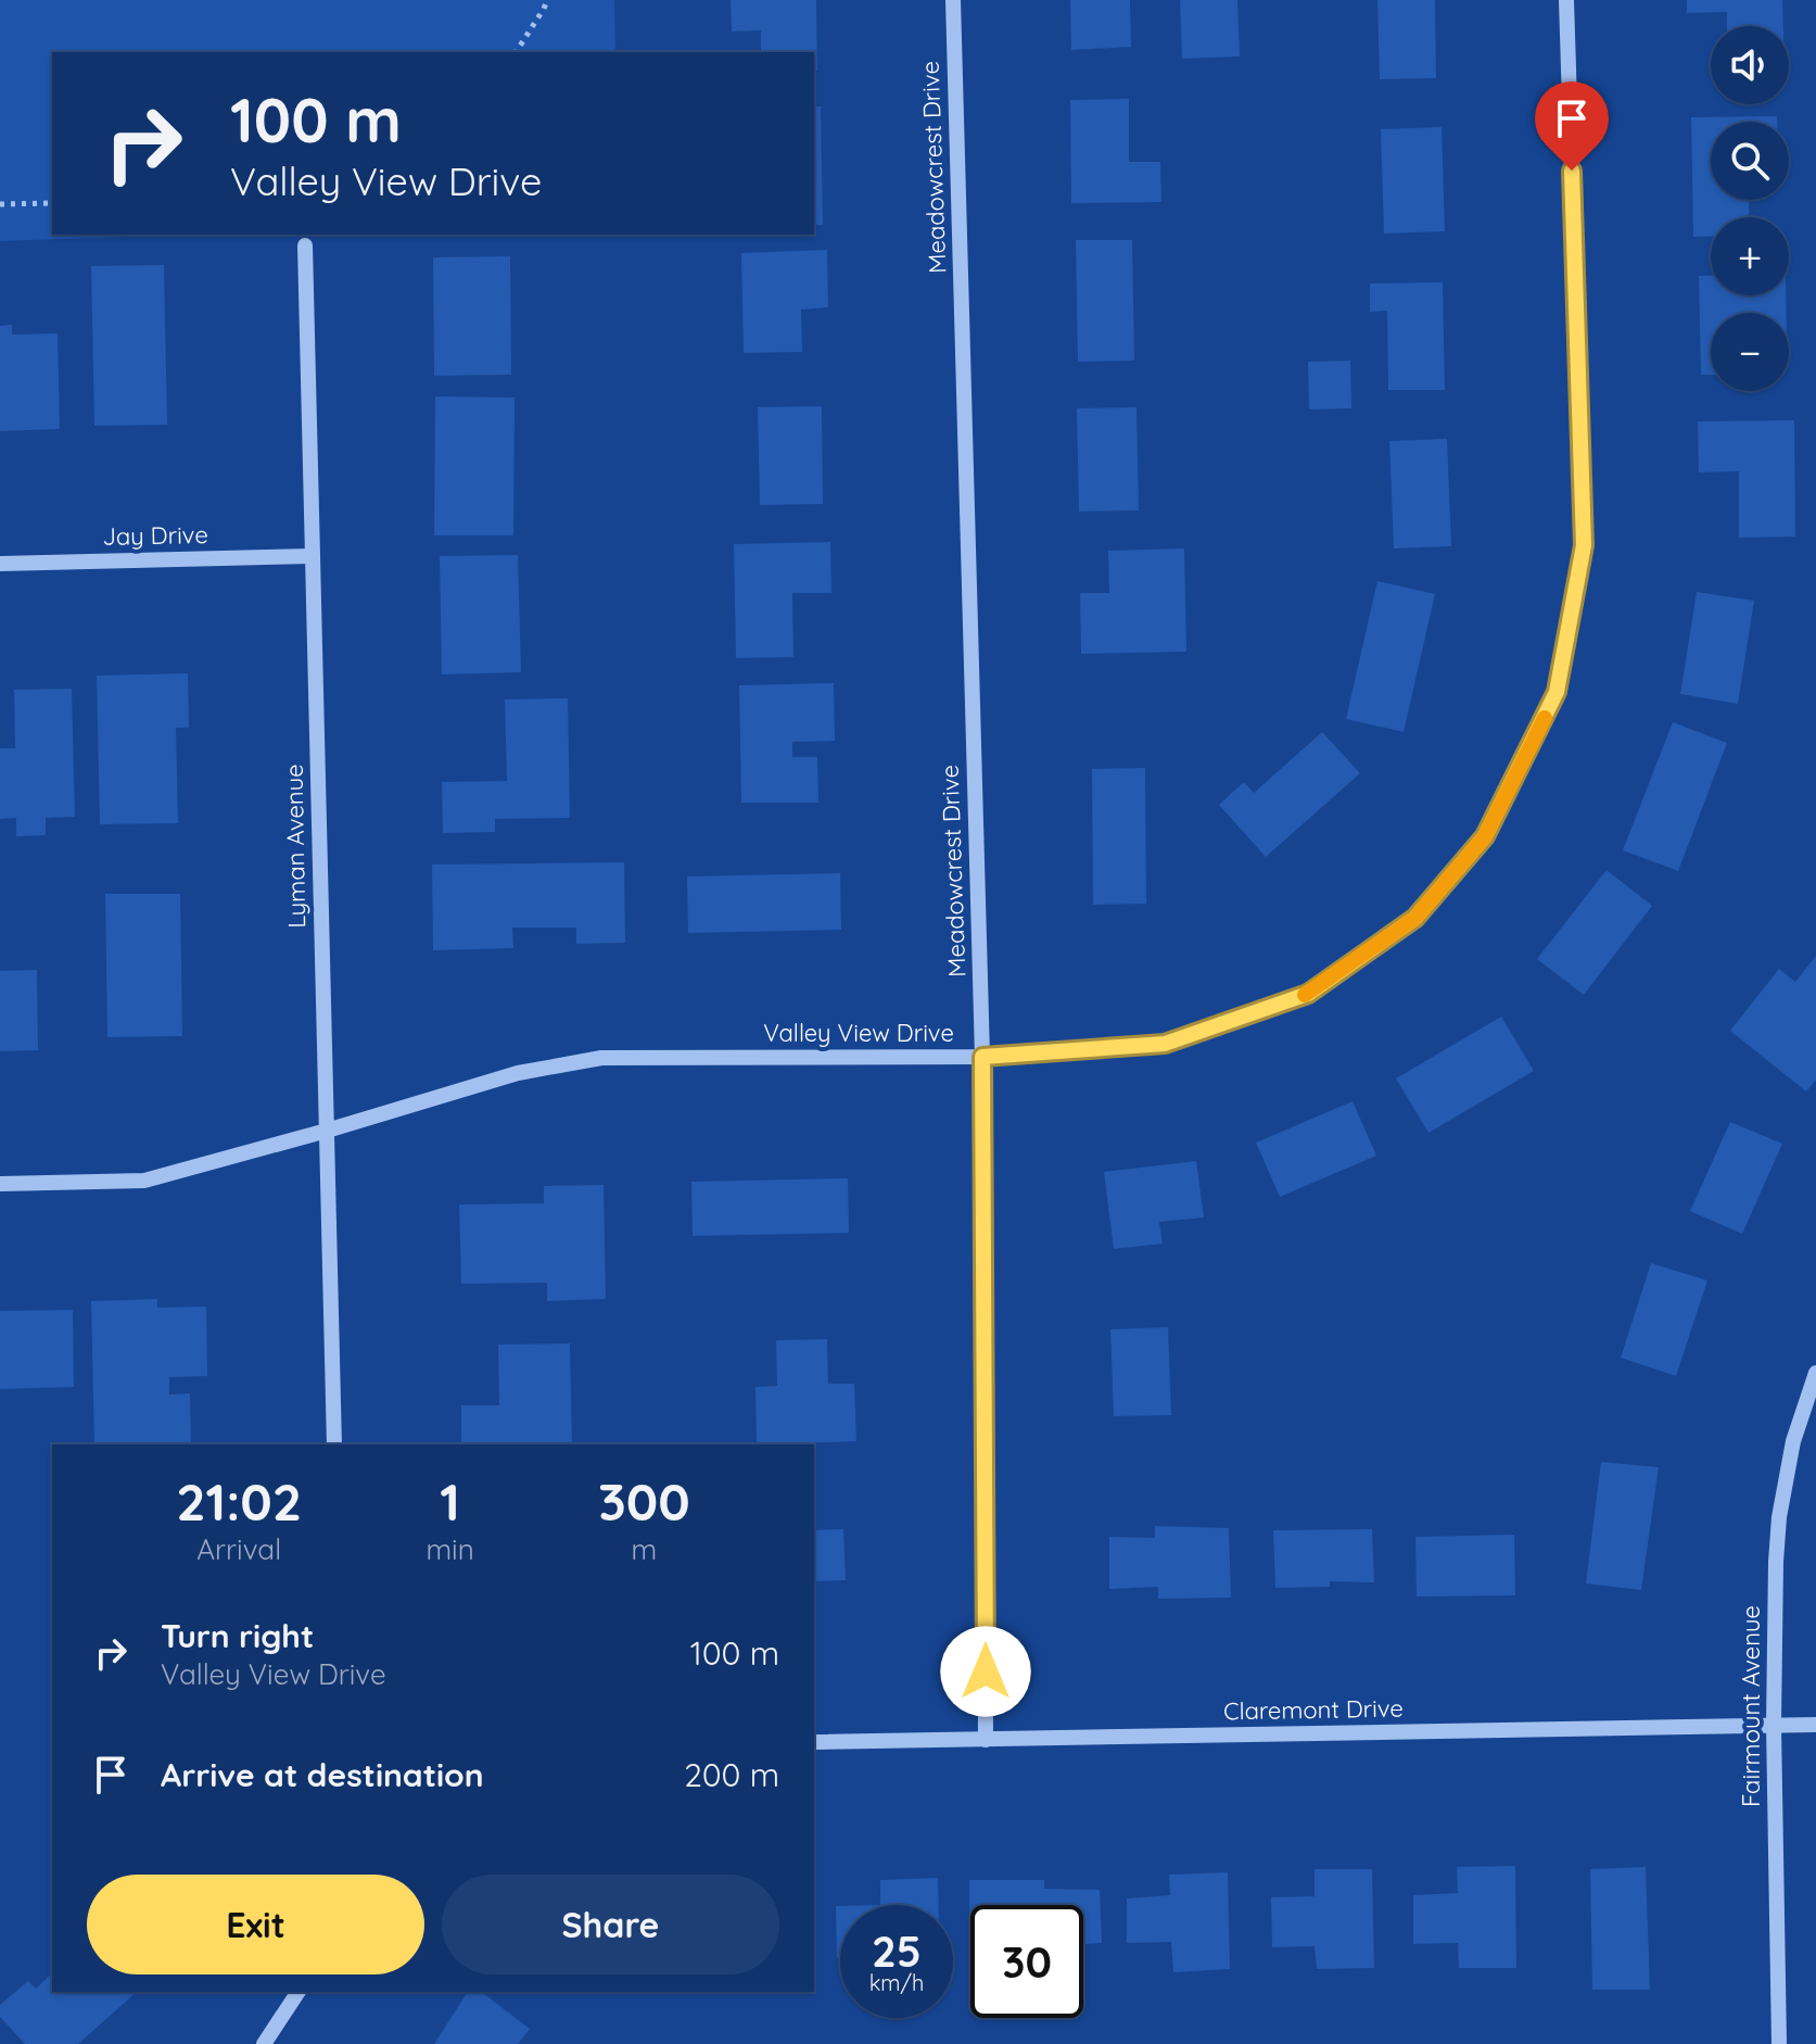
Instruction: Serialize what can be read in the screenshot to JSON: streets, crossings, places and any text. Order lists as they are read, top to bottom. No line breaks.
{"streets":{"street":["Meadowcrest Drive","Jay Drive","Lyman Avenue","Valley View Drive","Fairmount Avenue","Claremont Drive"]},"crossings":[["Meadowcrest Drive","Valley View Drive"],["Meadowcrest Drive","Claremont Drive"],["Jay Drive","Lyman Avenue"],["Lyman Avenue","Valley View Drive"],["Fairmount Avenue","Claremont Drive"]],"page":{"map_buttons":["+","−"],"turn":["100 m","Valley View Drive"],"eta":["21:02","Arrival","1","min","300","m"],"list":[{"name":"Turn right","note":"Valley View Drive","value":"100 m"},{"name":"Arrive at destination","value":"200 m"}],"buttons":["Exit","Share"],"speed":"25 km/h","limit":"30"}}
